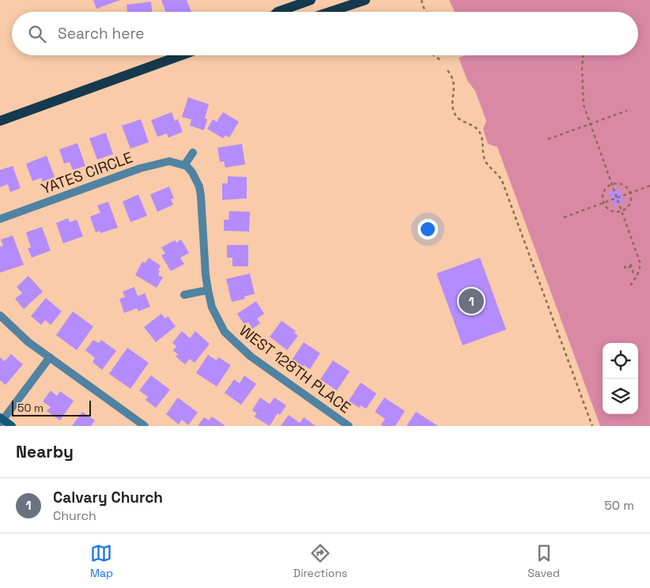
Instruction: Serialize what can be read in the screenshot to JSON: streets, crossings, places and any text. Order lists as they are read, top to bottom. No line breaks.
{"streets":{"street":["YATES CIRCLE","WEST 128TH PLACE"]},"crossings":[["YATES CIRCLE","WEST 128TH PLACE"]],"scale_bar":"50 m","page":{"search":"Search here","pins":"1","scale":"50 m","heading":"Nearby","list":[{"mark":"1","name":"Calvary Church","note":"Church","value":"50 m"}],"nav":["Map","Directions","Saved"]}}
